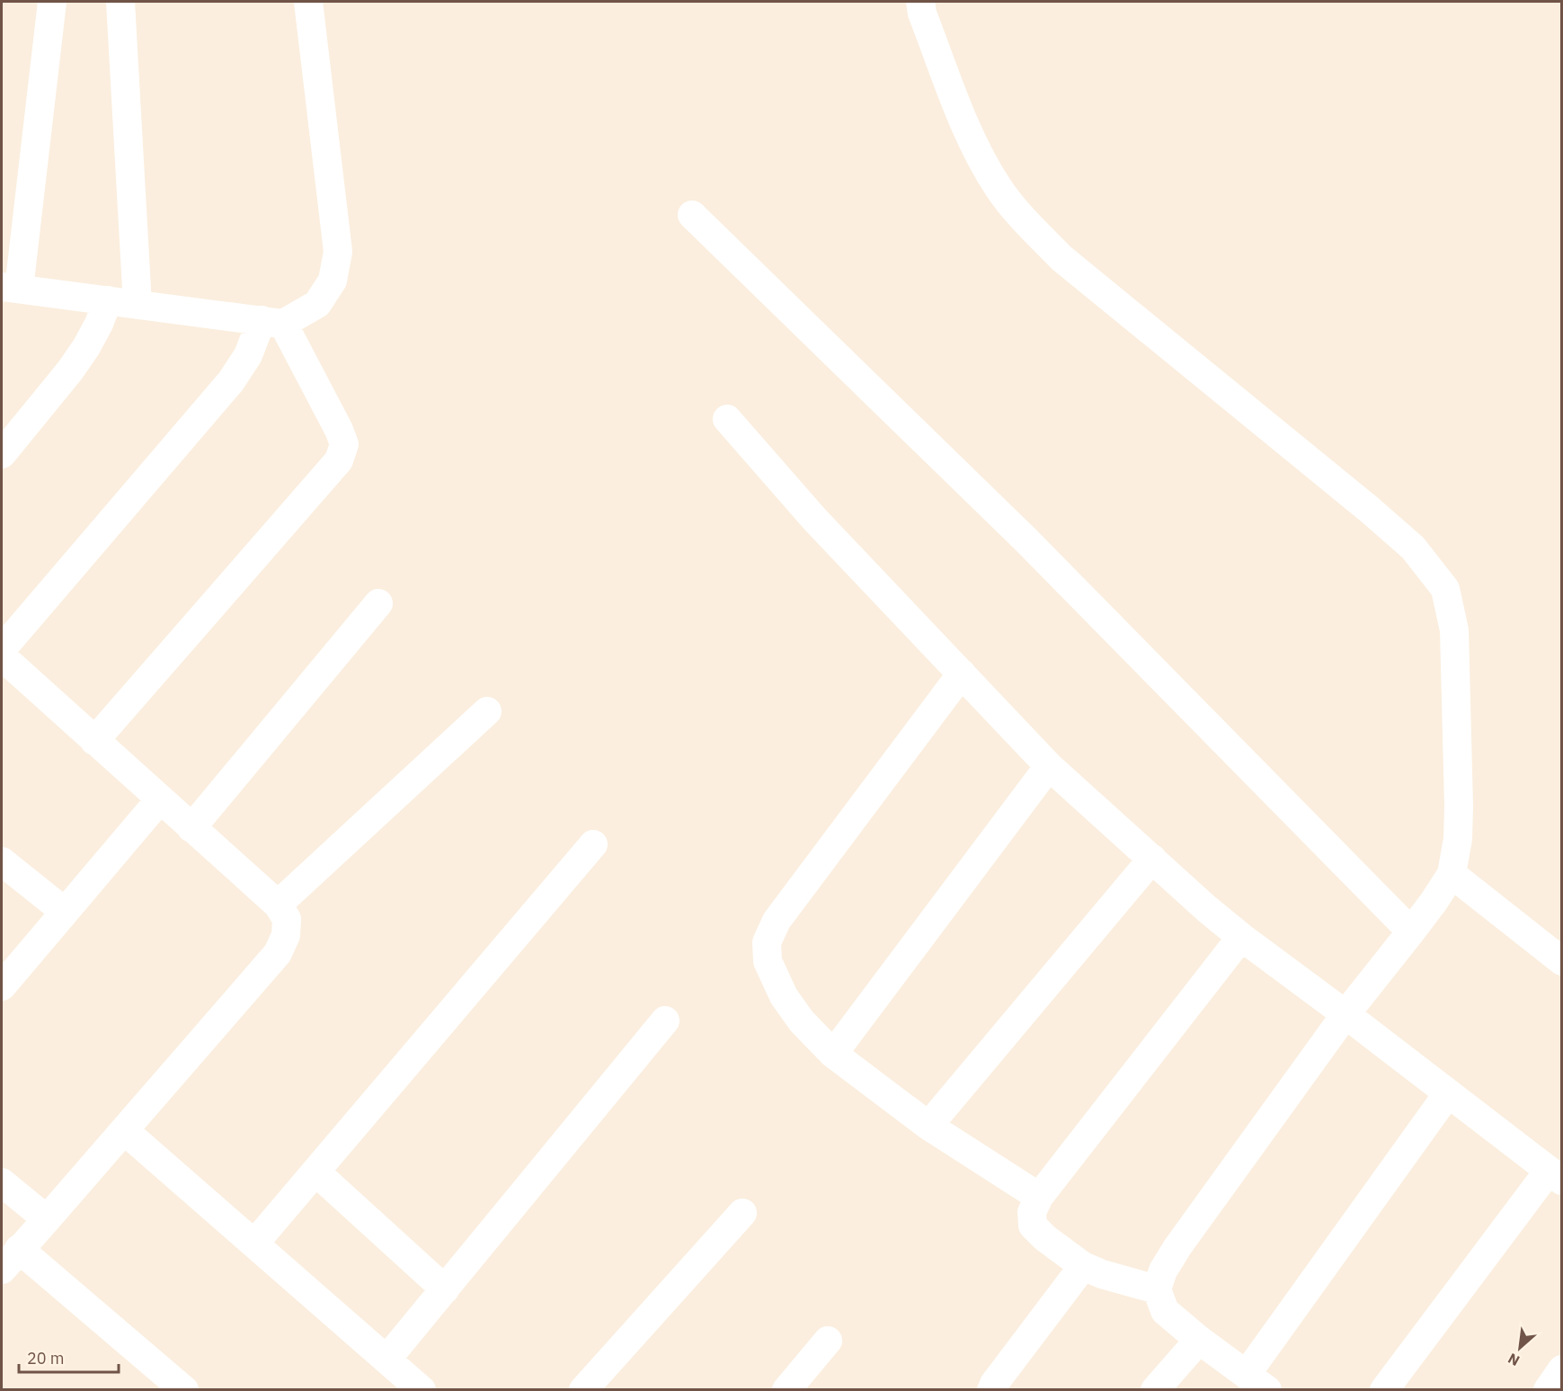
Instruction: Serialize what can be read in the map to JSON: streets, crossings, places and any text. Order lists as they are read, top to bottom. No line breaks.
{"scale_bar":"20 m","north":"bottom left"}
